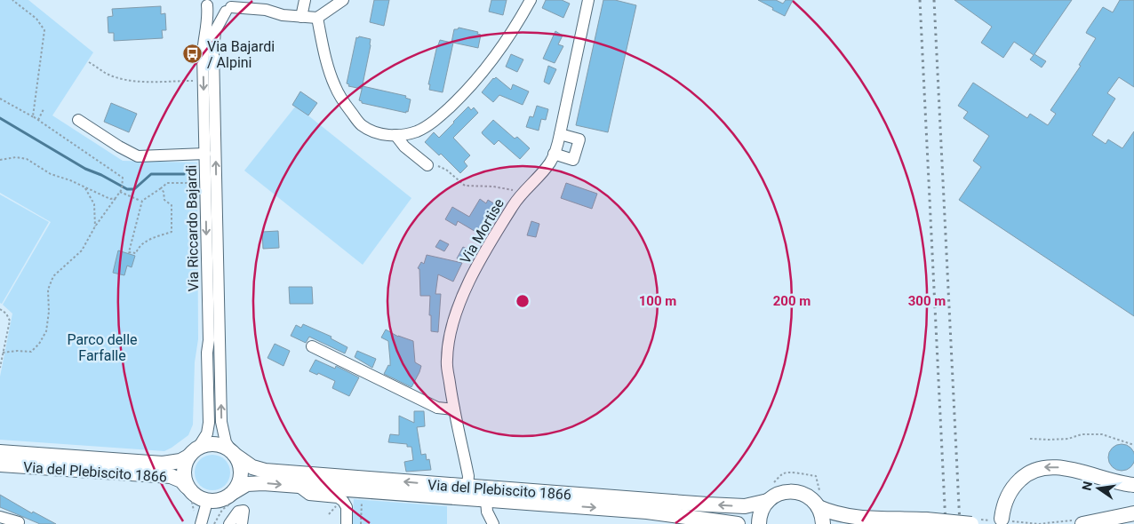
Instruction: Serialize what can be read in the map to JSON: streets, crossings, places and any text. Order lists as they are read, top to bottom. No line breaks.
{"streets":{"main road":["Via del Plebiscito 1866"],"street":["Via Riccardo Bajardi","Via Mortise"]},"crossings":[["Via Riccardo Bajardi","Via del Plebiscito 1866"],["Via Mortise","Via del Plebiscito 1866"]],"parks":["Parco delle Farfalle"],"places":{"bus stop":["Via Bajardi / Alpini"]},"north":"left","rings":["100 m","200 m","300 m"]}
